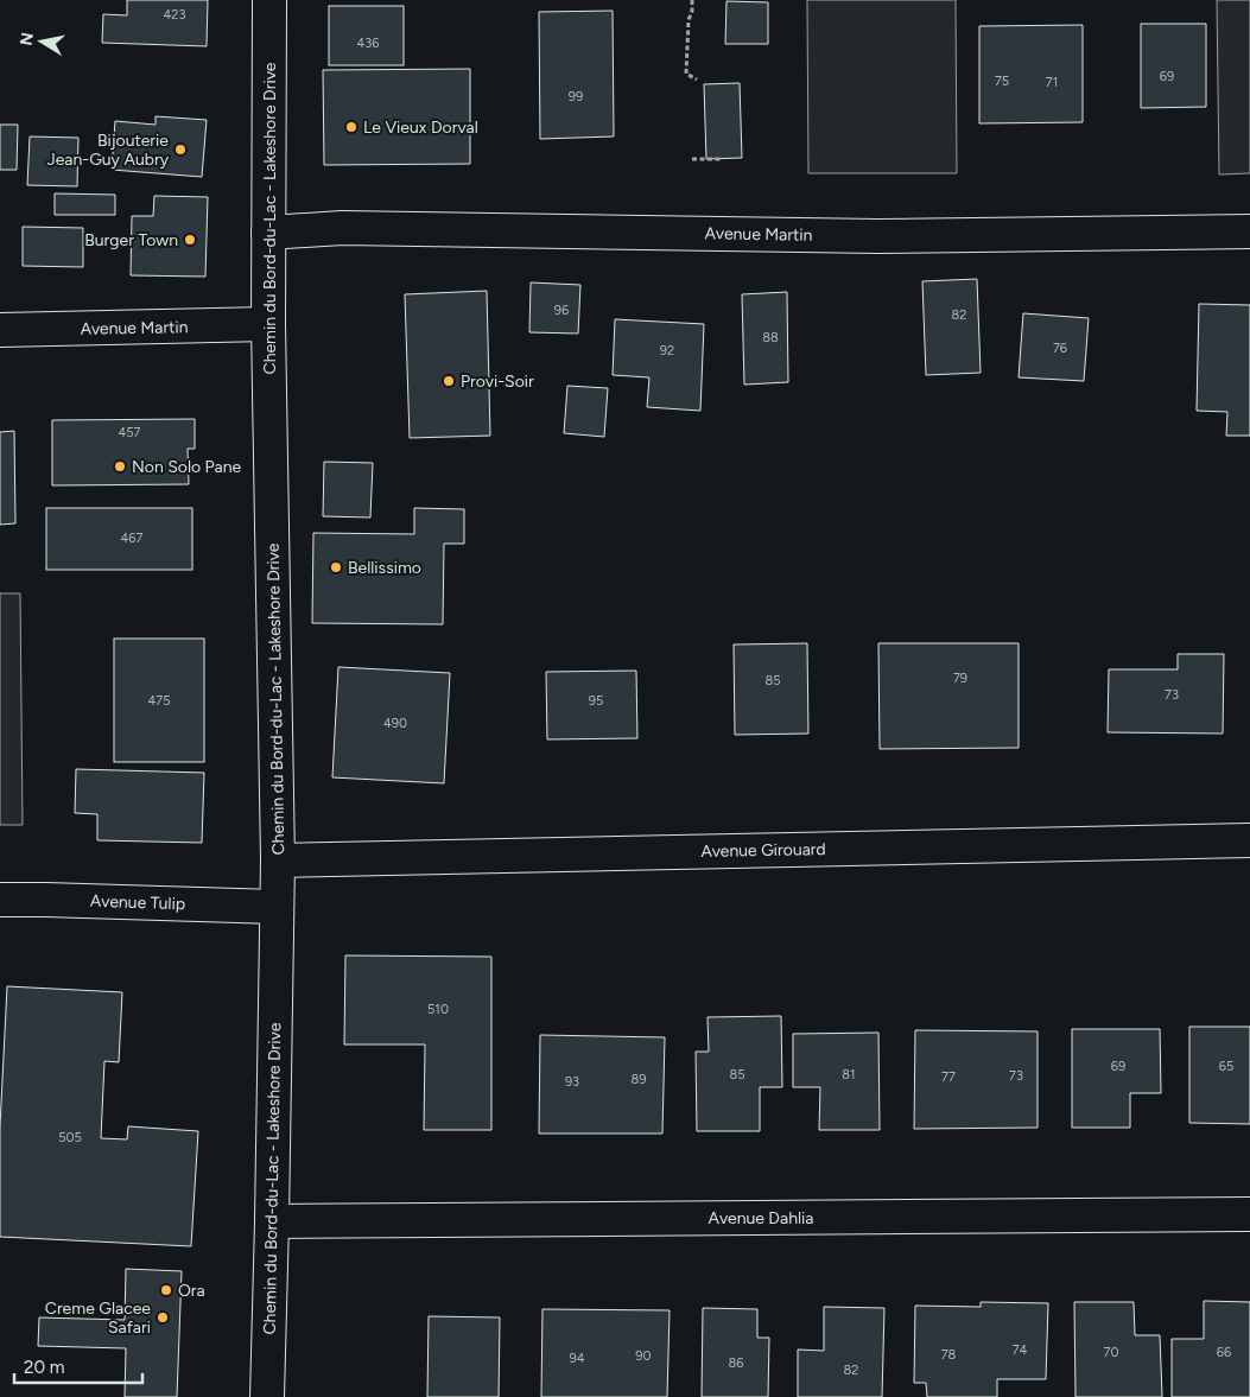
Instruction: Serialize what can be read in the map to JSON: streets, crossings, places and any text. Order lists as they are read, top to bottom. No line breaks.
{"streets":{"street":["Chemin du Bord-du-Lac - Lakeshore Drive","Avenue Martin","Avenue Girouard","Avenue Tulip","Avenue Dahlia"]},"crossings":[["Chemin du Bord-du-Lac - Lakeshore Drive","Avenue Martin"],["Chemin du Bord-du-Lac - Lakeshore Drive","Avenue Girouard"],["Chemin du Bord-du-Lac - Lakeshore Drive","Avenue Tulip"],["Chemin du Bord-du-Lac - Lakeshore Drive","Avenue Dahlia"]],"places":["Le Vieux Dorval","Bijouterie Jean-Guy Aubry","Burger Town","Provi-Soir","Non Solo Pane","Bellissimo","Ora","Creme Glacee Safari"],"house_numbers":["423","436","69","75","71","99","96","82","88","76","92","457","467","79","85","73","475","95","490","510","69","65","85","81","73","77","89","93","505","74","70","66","78","90","94","86","82"],"scale_bar":"20 m","north":"left"}
